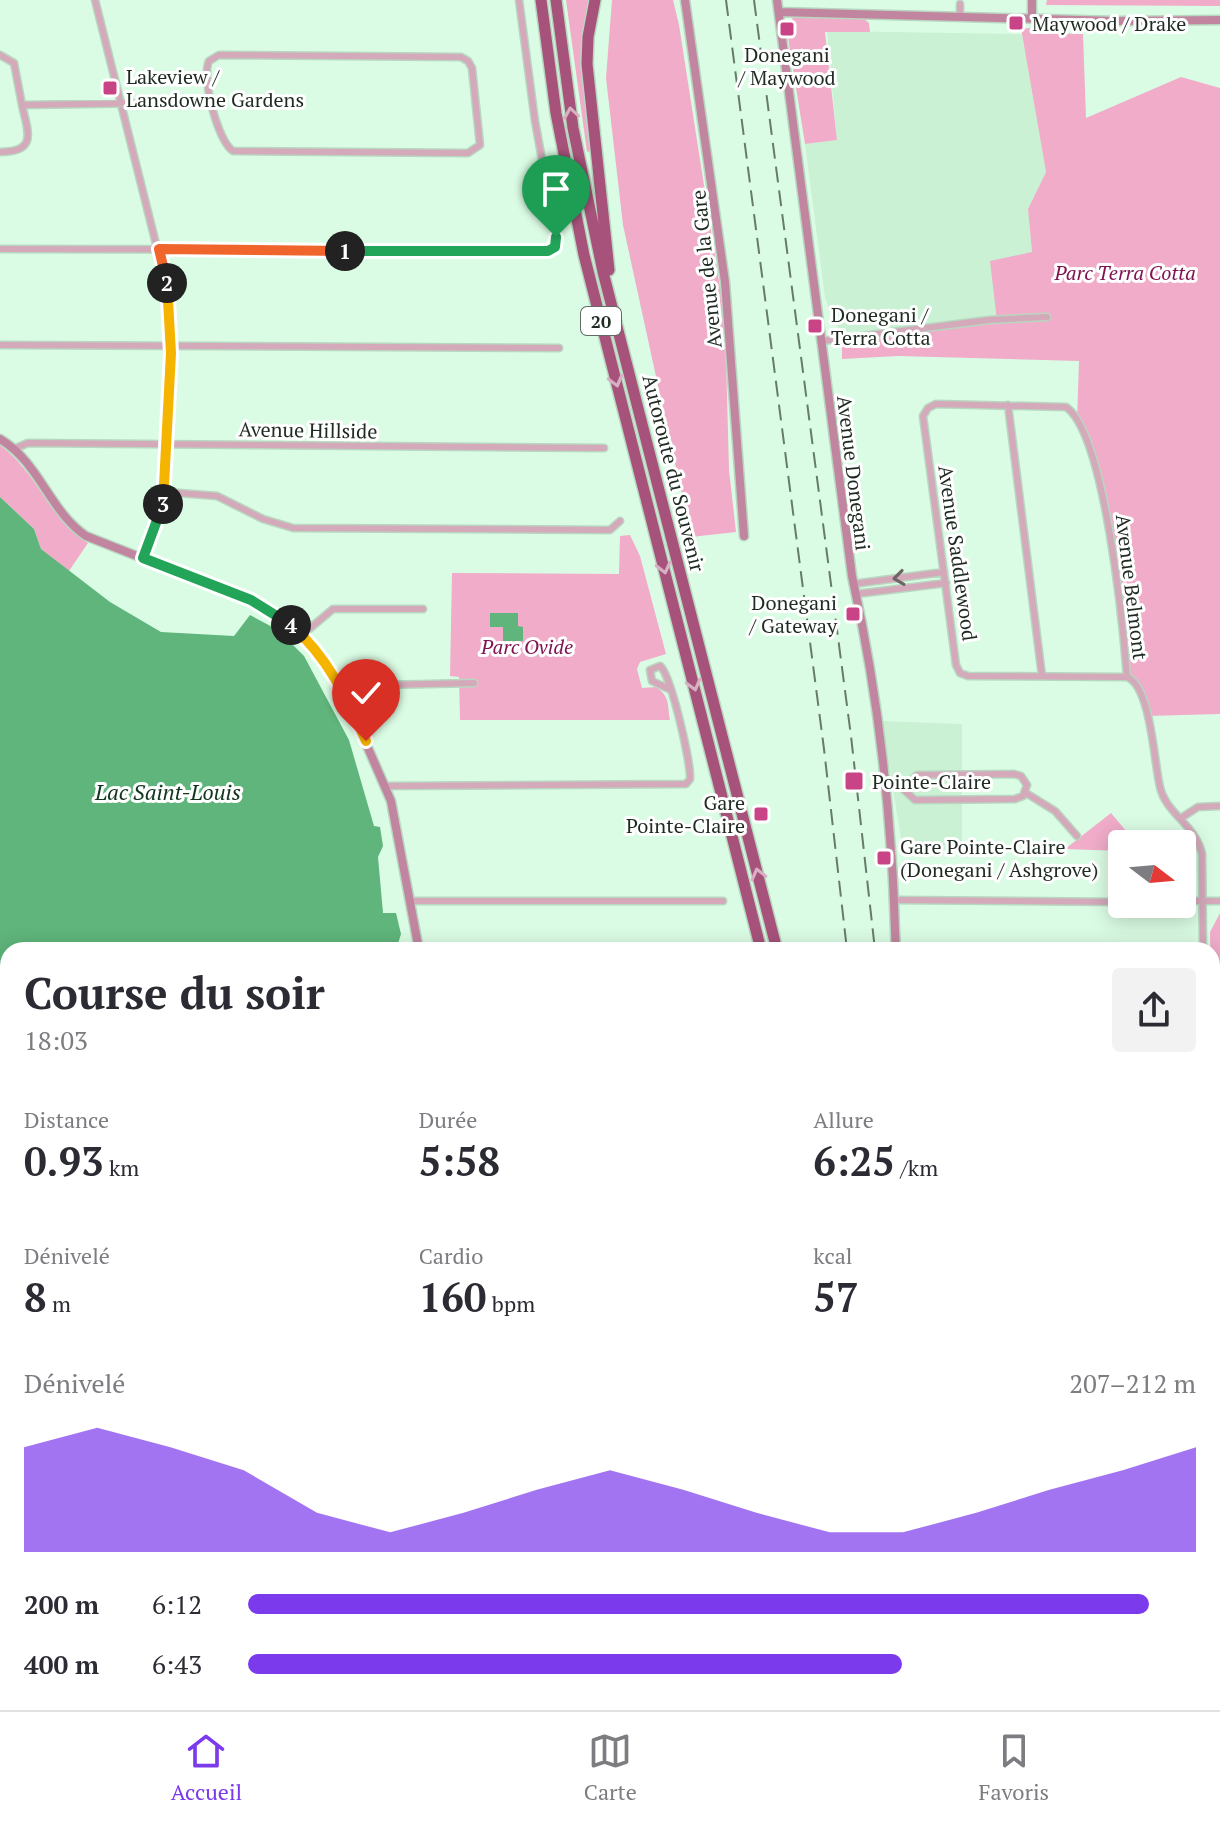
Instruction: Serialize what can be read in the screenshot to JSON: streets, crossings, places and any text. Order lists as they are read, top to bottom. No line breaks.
{"streets":{"highway":["20","Autoroute du Souvenir"],"street":["Avenue de la Gare","Avenue Hillside","Avenue Donegani","Avenue Saddlewood","Avenue Belmont"]},"crossings":[["Avenue Saddlewood","Avenue Belmont"]],"water":["Lac Saint-Louis"],"parks":["Parc Terra Cotta","Parc Ovide"],"places":{"transit":["Maywood / Drake","Donegani / Maywood","Lakeview / Lansdowne Gardens","Donegani / Terra Cotta","Donegani / Gateway","Pointe-Claire","Gare Pointe-Claire","Gare Pointe-Claire (Donegani / Ashgrove)"]},"north":"right","page":{"pins":["1","2","3","4"],"heading":["Course du soir","18:03"],"stats":[["Distance","0.93 km"],["Durée","5:58"],["Allure","6:25 /km"],["Dénivelé","8 m"],["Cardio","160 bpm"],["kcal","57"]],"chart":["Dénivelé","207–212 m"],"list":[{"name":"200 m","note":"6:12"},{"name":"400 m","note":"6:43"}],"tabs":["Accueil","Carte","Favoris"]}}
